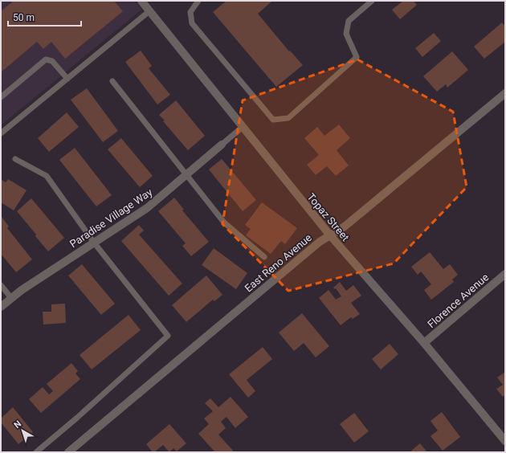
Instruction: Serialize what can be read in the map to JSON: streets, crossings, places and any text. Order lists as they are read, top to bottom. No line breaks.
{"streets":{"street":["Topaz Street","Paradise Village Way","East Reno Avenue","Florence Avenue"]},"crossings":[["Topaz Street","Paradise Village Way"],["Topaz Street","East Reno Avenue"],["Topaz Street","Florence Avenue"]],"scale_bar":"50 m","north":"top left"}
